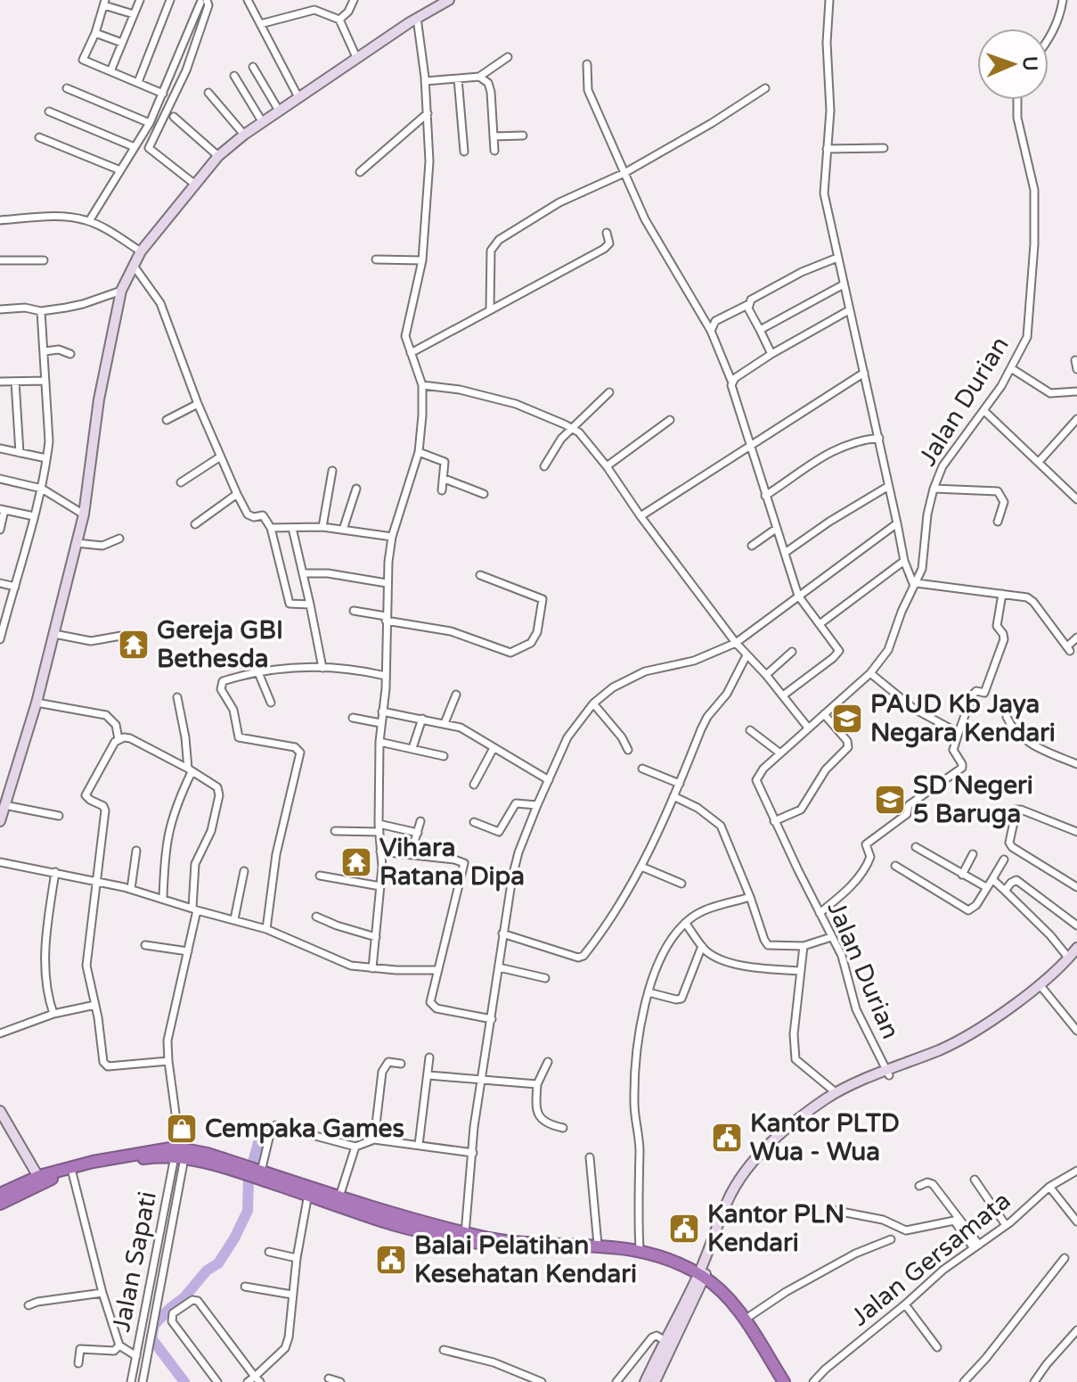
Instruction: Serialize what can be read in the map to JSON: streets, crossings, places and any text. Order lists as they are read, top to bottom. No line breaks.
{"streets":{"street":["Jalan Durian","Jalan Gersamata","Jalan Sapati"]},"places":{"temple":["Gereja GBI Bethesda","Vihara Ratana Dipa"],"school or university":["PAUD Kb Jaya Negara Kendari","SD Negeri 5 Baruga"],"shop":["Cempaka Games"],"public building":["Kantor PLTD Wua - Wua","Kantor PLN Kendari","Balai Pelatihan Kesehatan Kendari"]},"north":"right"}
